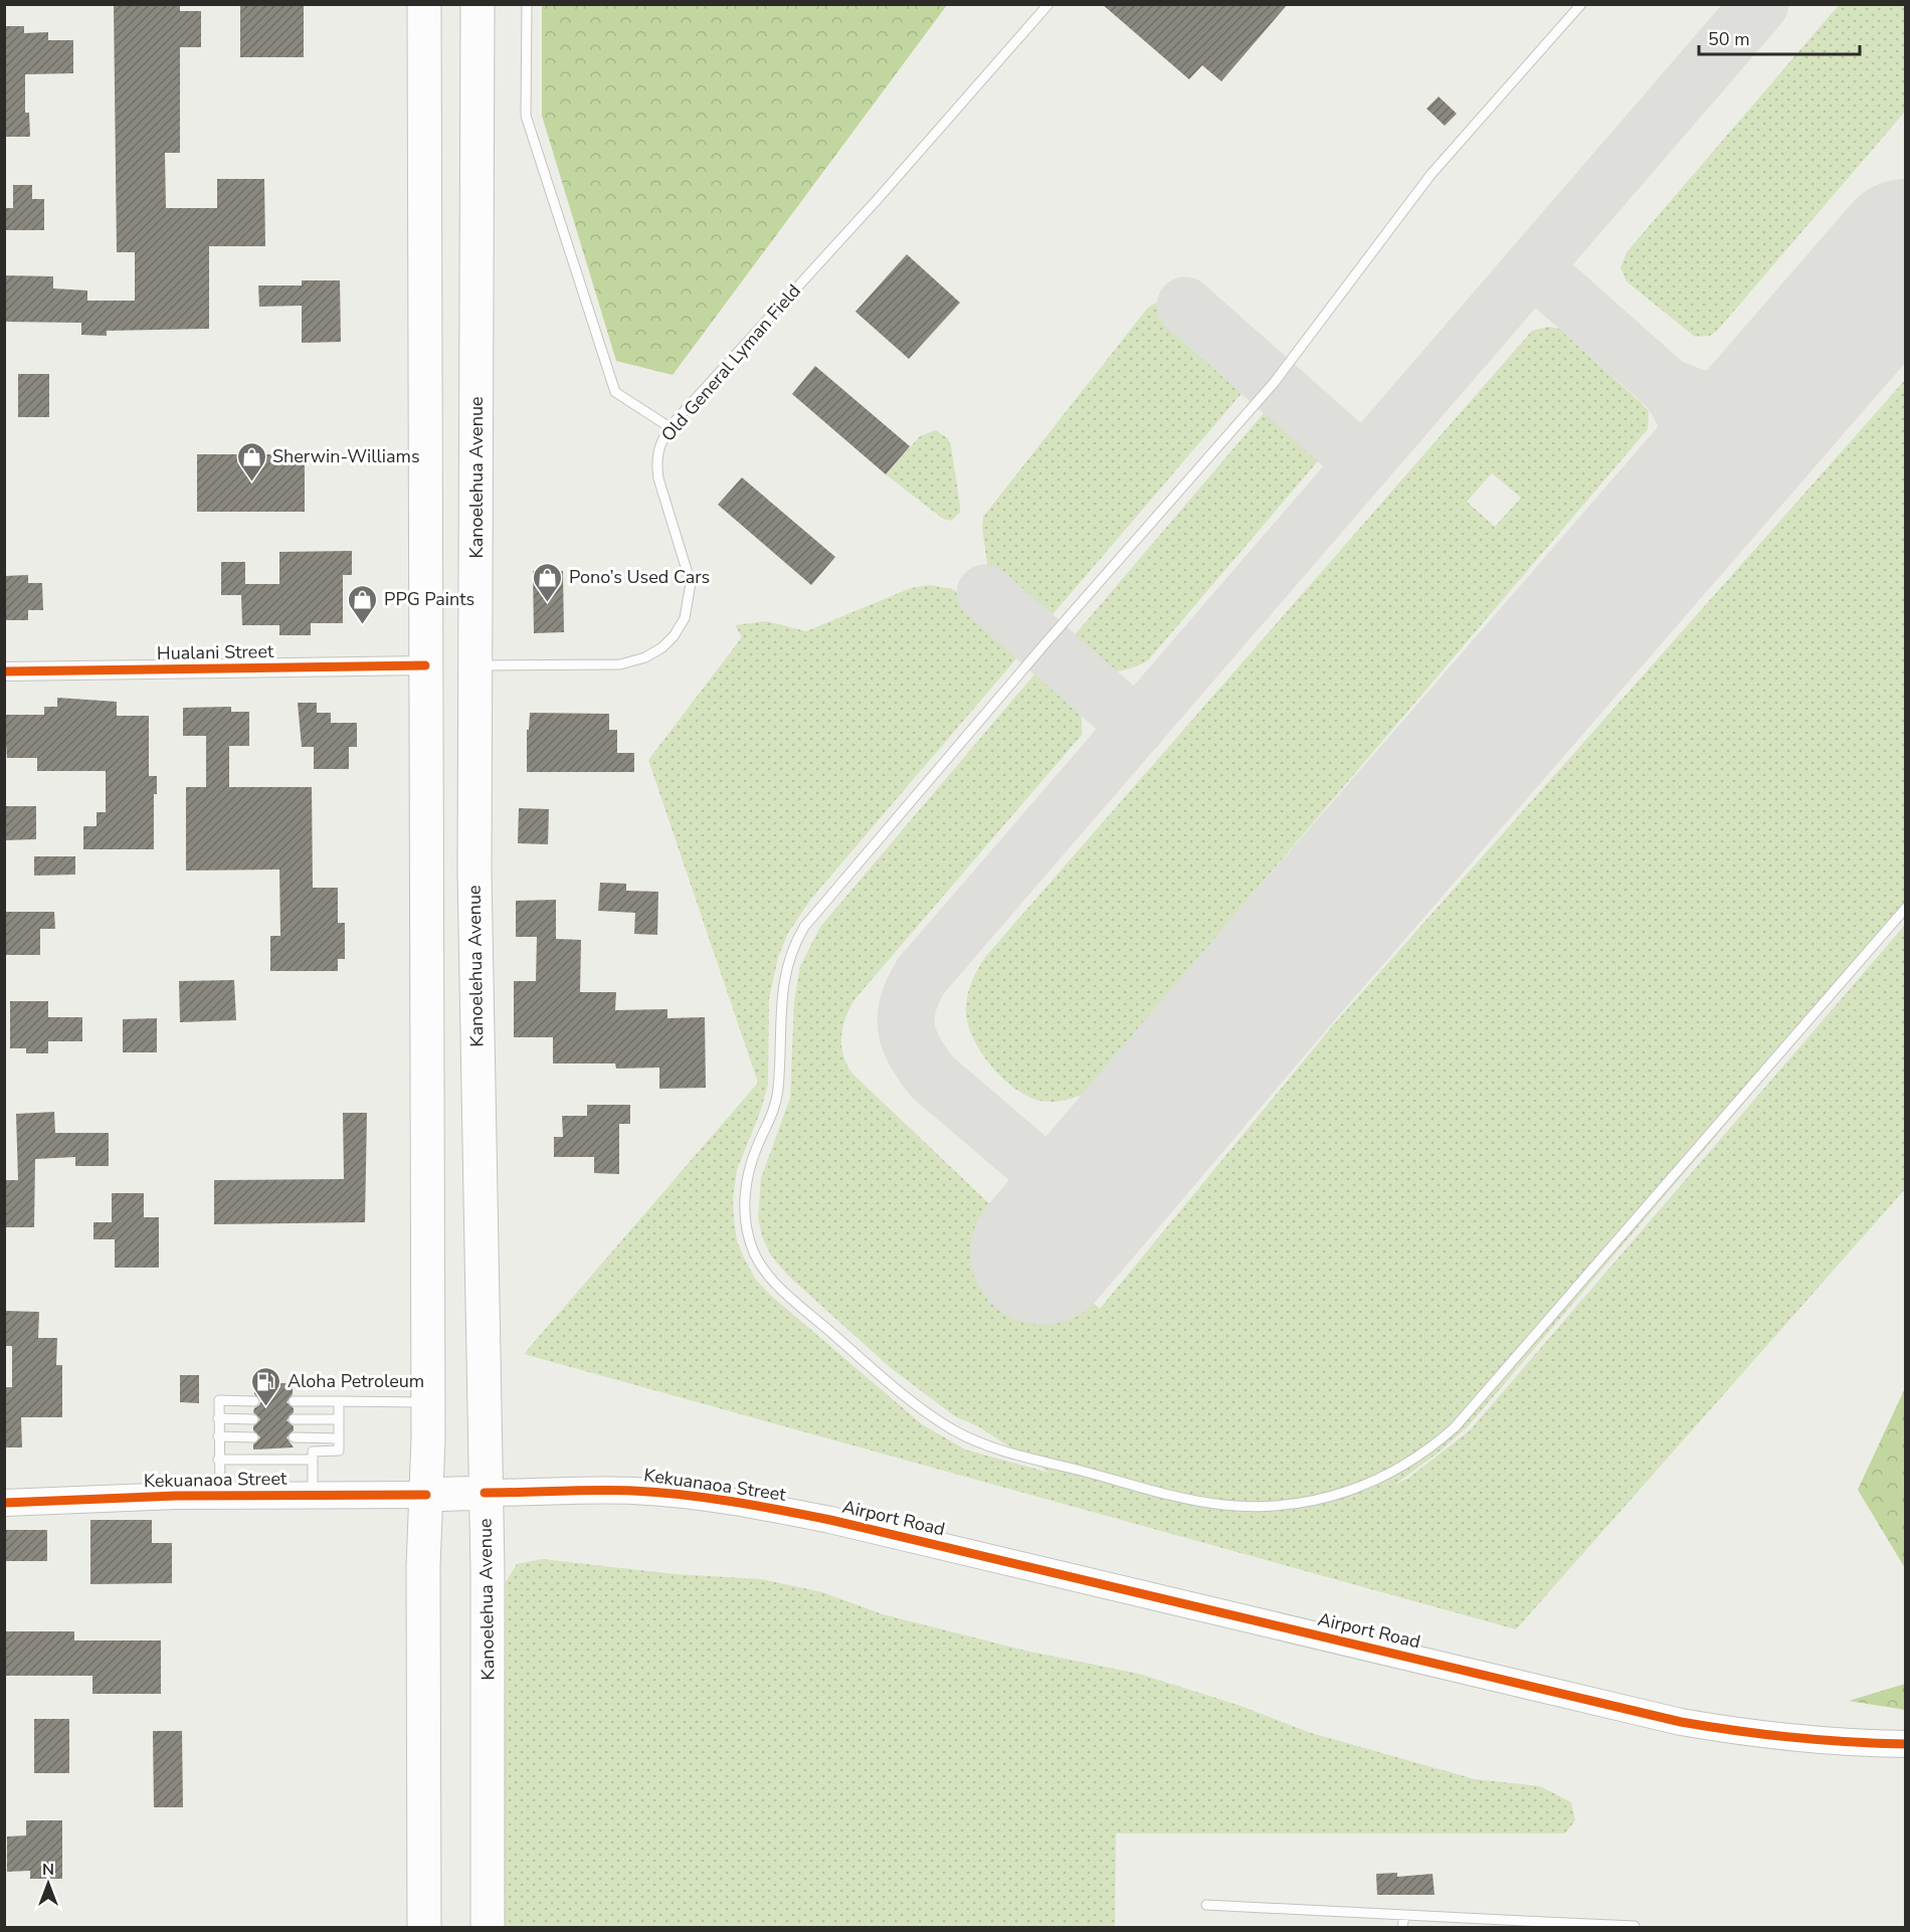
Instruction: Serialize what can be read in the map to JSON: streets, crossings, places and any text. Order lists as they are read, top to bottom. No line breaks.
{"streets":{"highway":["Kanoelehua Avenue"],"street":["Hualani Street","Kekuanaoa Street","Airport Road"],"lane":["Old General Lyman Field"]},"crossings":[["Old General Lyman Field","Kanoelehua Avenue"],["Kanoelehua Avenue","Kekuanaoa Street"],["Kekuanaoa Street","Airport Road"]],"places":{"shop":["Sherwin-Williams","Pono’s Used Cars","PPG Paints"],"fuel station":["Aloha Petroleum"]},"scale_bar":"50 m","north":"top"}
